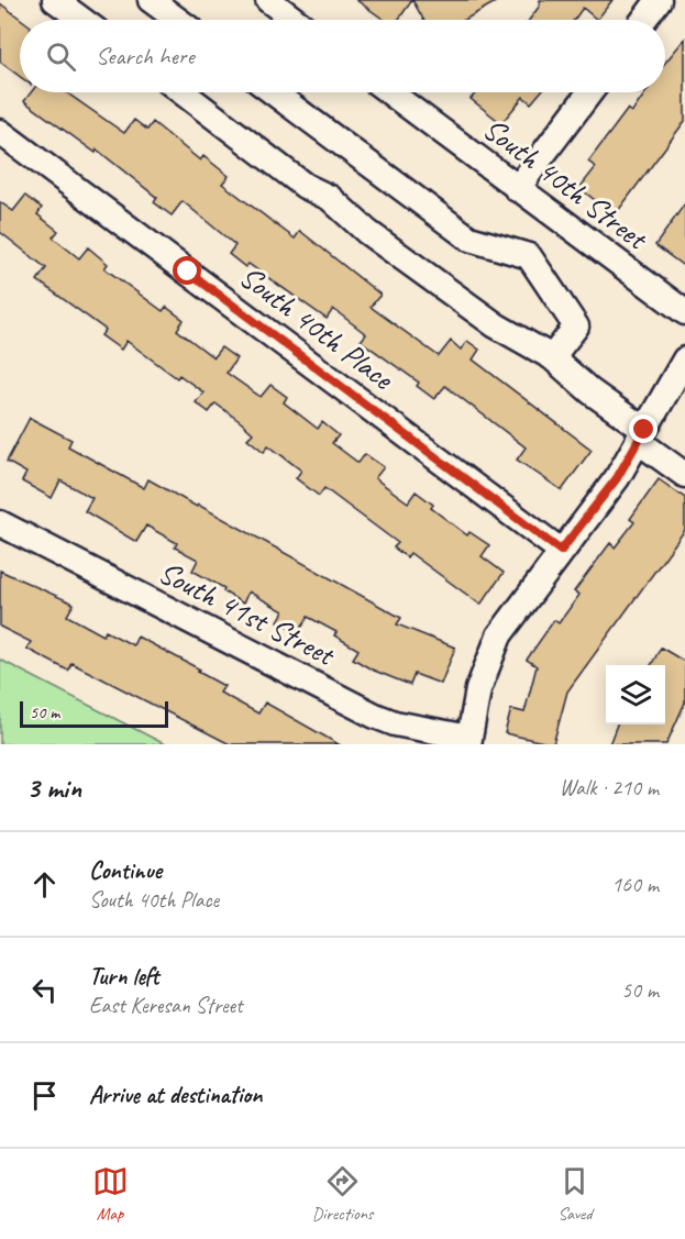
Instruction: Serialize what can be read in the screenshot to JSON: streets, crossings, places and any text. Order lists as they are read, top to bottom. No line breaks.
{"streets":{"street":["South 40th Street","South 40th Place","South 41st Street"]},"scale_bar":"50 m","page":{"search":"Search here","scale":"50 m","heading":["3 min","Walk · 210 m"],"list":[["Continue","South 40th Place","160 m"],["Turn left","East Keresan Street","50 m"],"Arrive at destination"],"nav":["Map","Directions","Saved"]}}
